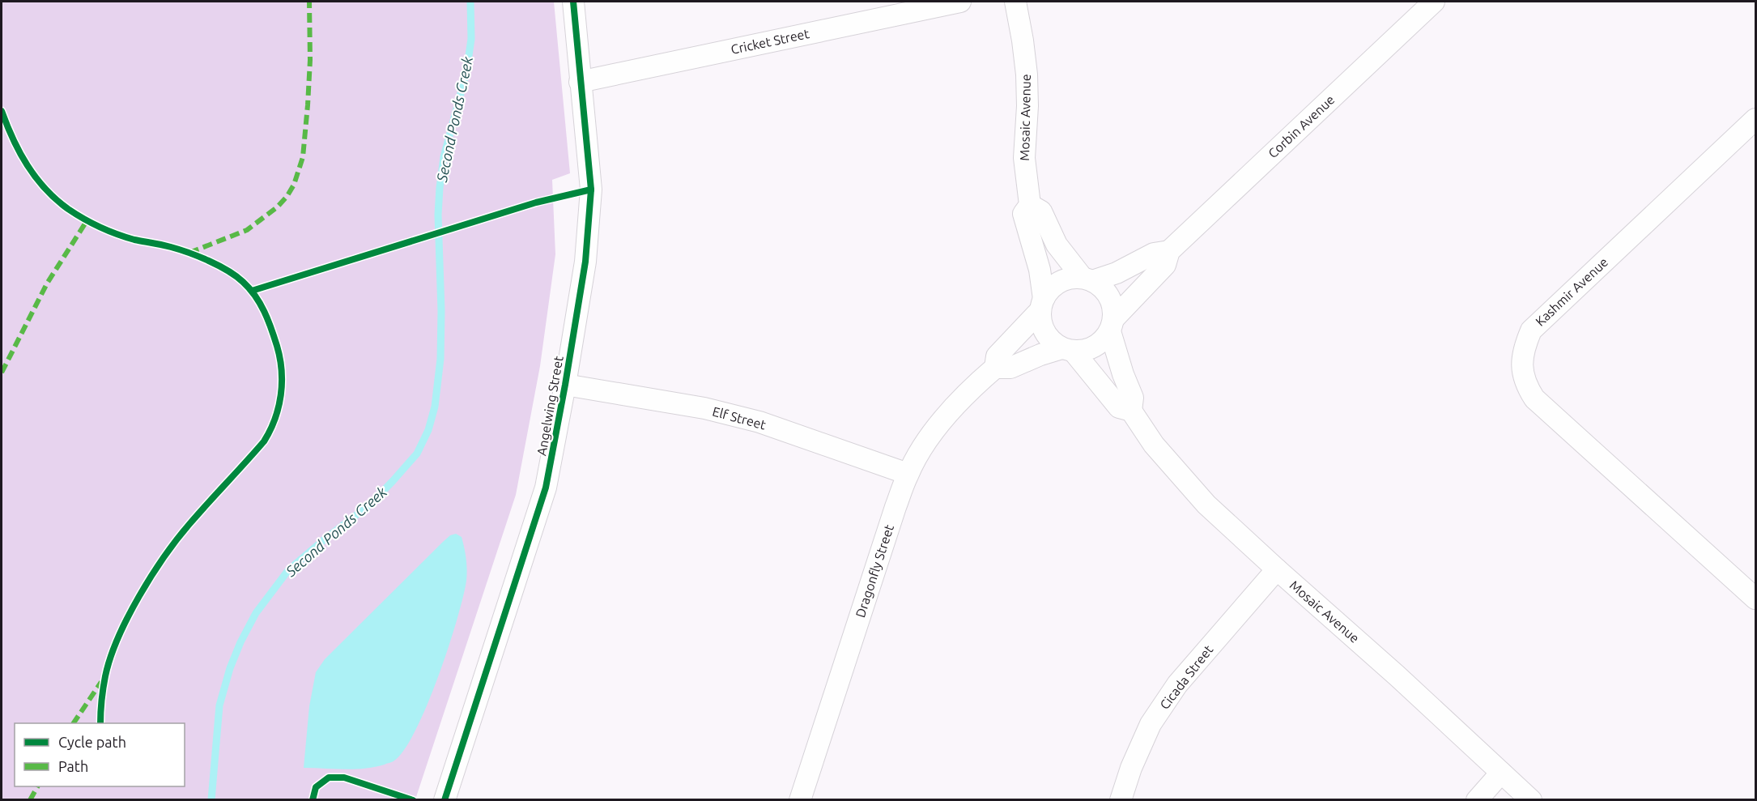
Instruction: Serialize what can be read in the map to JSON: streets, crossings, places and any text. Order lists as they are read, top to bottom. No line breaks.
{"streets":{"street":["Cricket Street","Mosaic Avenue","Corbin Avenue","Kashmir Avenue","Angelwing Street","Elf Street","Dragonfly Street","Cicada Street"]},"crossings":[["Cricket Street","Angelwing Street"],["Mosaic Avenue","Corbin Avenue"],["Mosaic Avenue","Dragonfly Street"],["Mosaic Avenue","Cicada Street"],["Corbin Avenue","Dragonfly Street"],["Angelwing Street","Elf Street"],["Elf Street","Dragonfly Street"]],"water":["Second Ponds Creek"],"legend":["Cycle path","Path"]}
